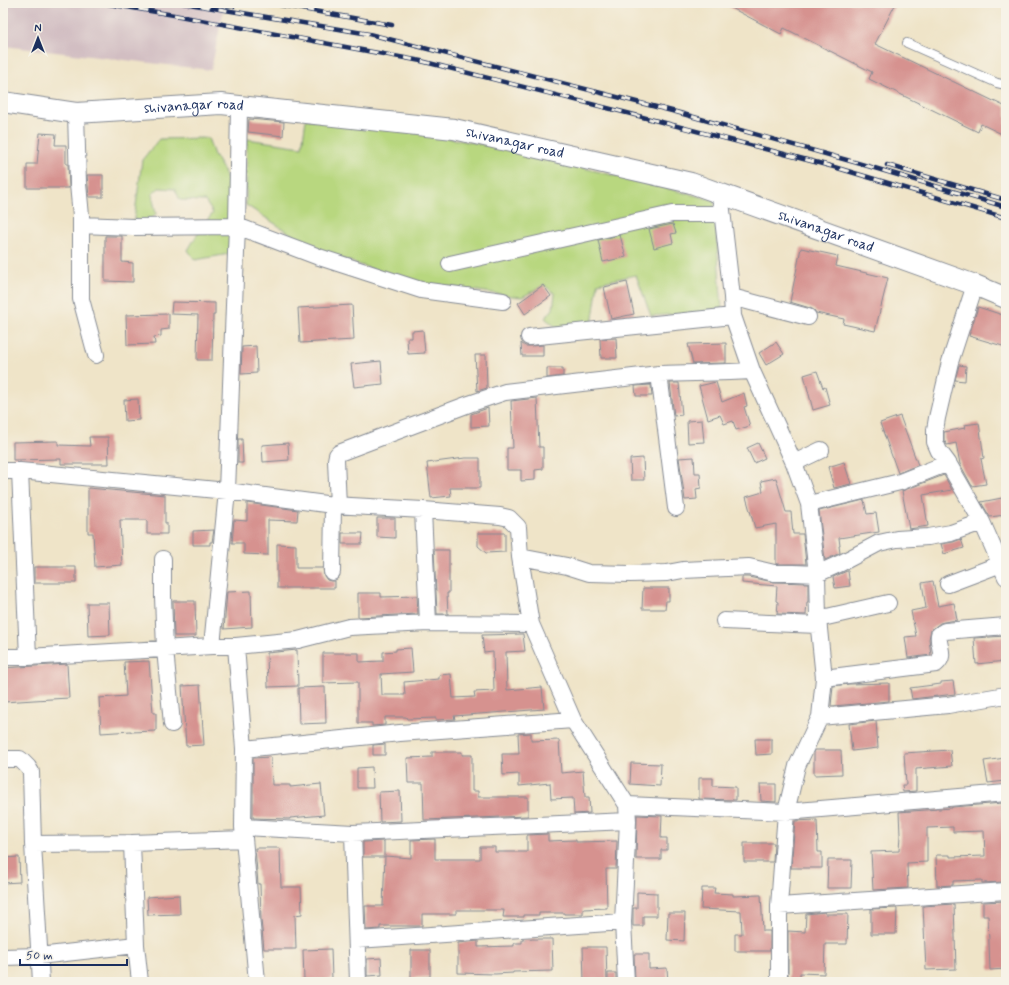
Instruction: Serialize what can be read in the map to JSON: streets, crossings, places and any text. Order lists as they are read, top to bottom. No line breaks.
{"streets":{"street":["shivanagar road"]},"scale_bar":"50 m","north":"top"}
